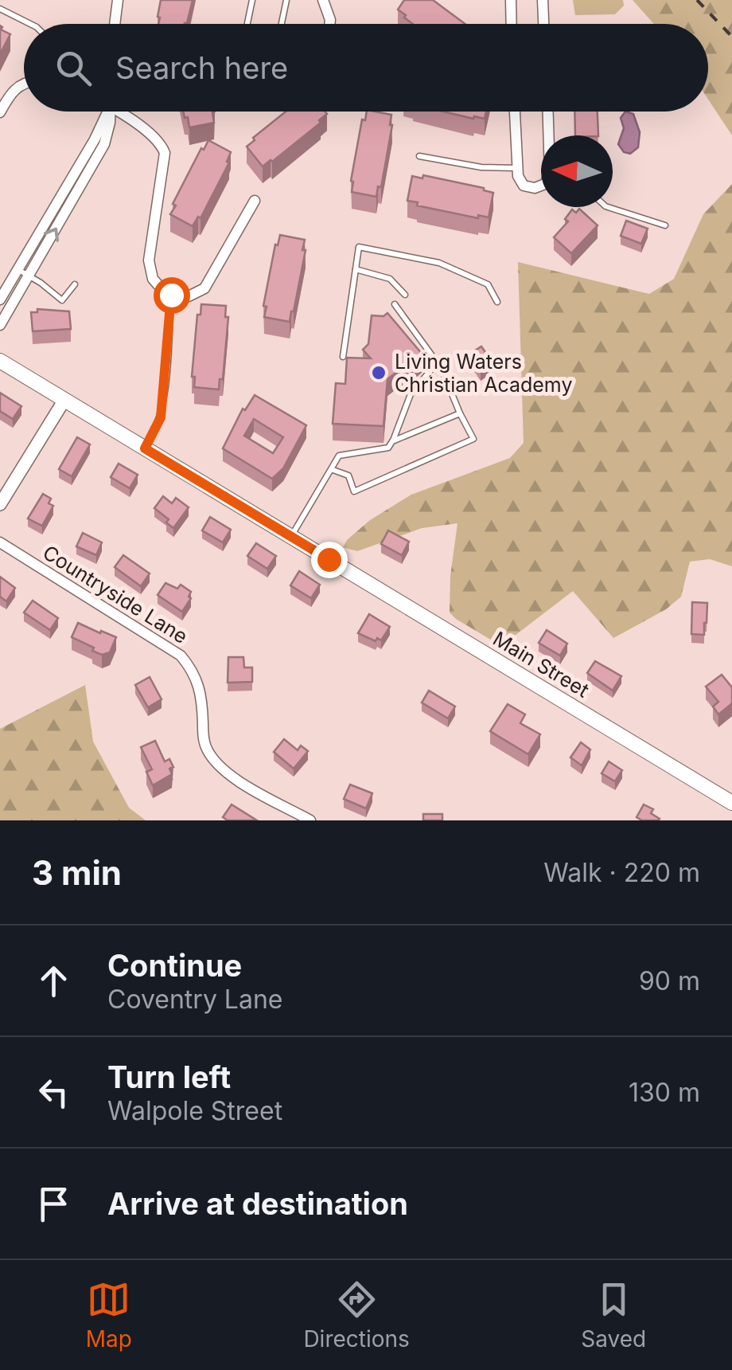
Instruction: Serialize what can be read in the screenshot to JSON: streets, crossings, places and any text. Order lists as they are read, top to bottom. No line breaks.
{"streets":{"main road":["Main Street"],"street":["Countryside Lane"]},"places":["Living Waters Christian Academy"],"north":"left","page":{"search":"Search here","heading":["3 min","Walk · 220 m"],"list":[["Continue","Coventry Lane","90 m"],["Turn left","Walpole Street","130 m"],"Arrive at destination"],"nav":["Map","Directions","Saved"]}}
